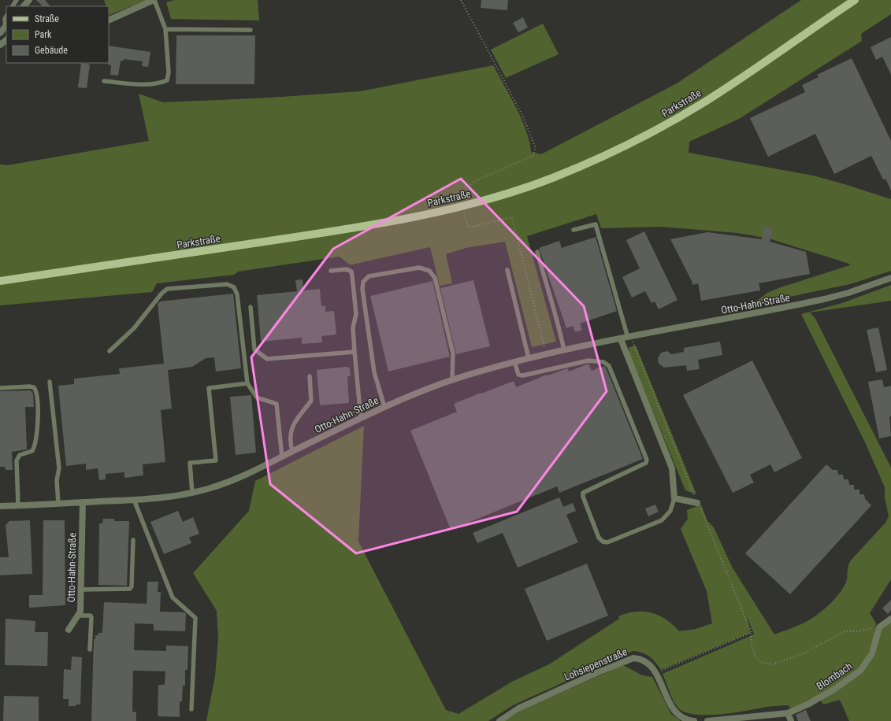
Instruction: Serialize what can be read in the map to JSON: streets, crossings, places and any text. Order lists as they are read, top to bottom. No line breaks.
{"streets":{"main road":["Parkstraße"],"street":["Otto-Hahn-Straße","Lohsiepenstraße","Blombach"]},"legend":["Straße","Park","Gebäude"]}
